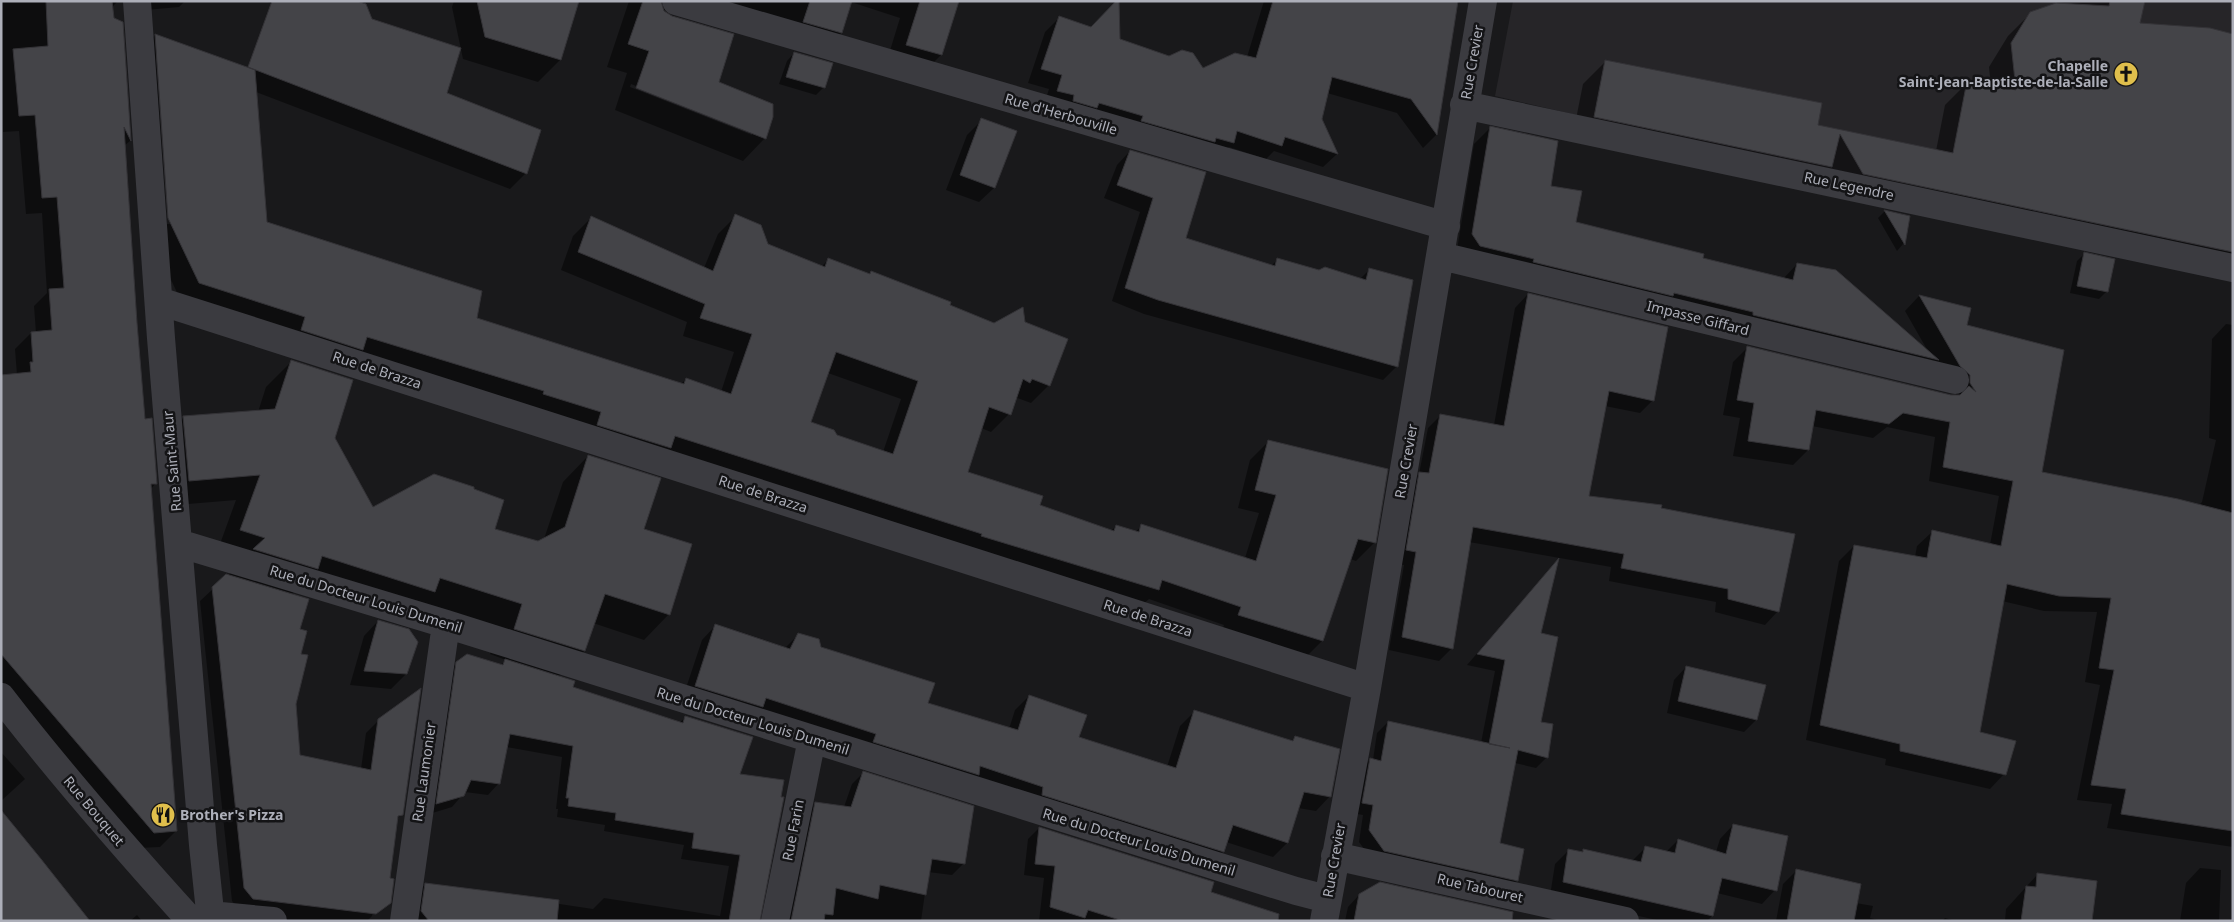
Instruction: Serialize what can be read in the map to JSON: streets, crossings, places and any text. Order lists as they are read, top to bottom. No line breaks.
{"streets":{"street":["Rue Crevier","Rue d'Herbouville","Rue Legendre","Impasse Giffard","Rue de Brazza","Rue Saint-Maur","Rue du Docteur Louis Dumenil","Rue Laumonier","Rue Bouquet","Rue Farin","Rue Tabouret"]},"crossings":[["Rue Crevier","Rue d'Herbouville"],["Rue Crevier","Rue Legendre"],["Rue Crevier","Impasse Giffard"],["Rue Crevier","Rue de Brazza"],["Rue Crevier","Rue du Docteur Louis Dumenil"],["Rue Crevier","Rue Tabouret"],["Rue de Brazza","Rue Saint-Maur"],["Rue Saint-Maur","Rue du Docteur Louis Dumenil"],["Rue Saint-Maur","Rue Bouquet"],["Rue du Docteur Louis Dumenil","Rue Laumonier"],["Rue du Docteur Louis Dumenil","Rue Farin"]],"places":{"church":["Chapelle Saint-Jean-Baptiste-de-la-Salle"],"restaurant":["Brother's Pizza"]}}
